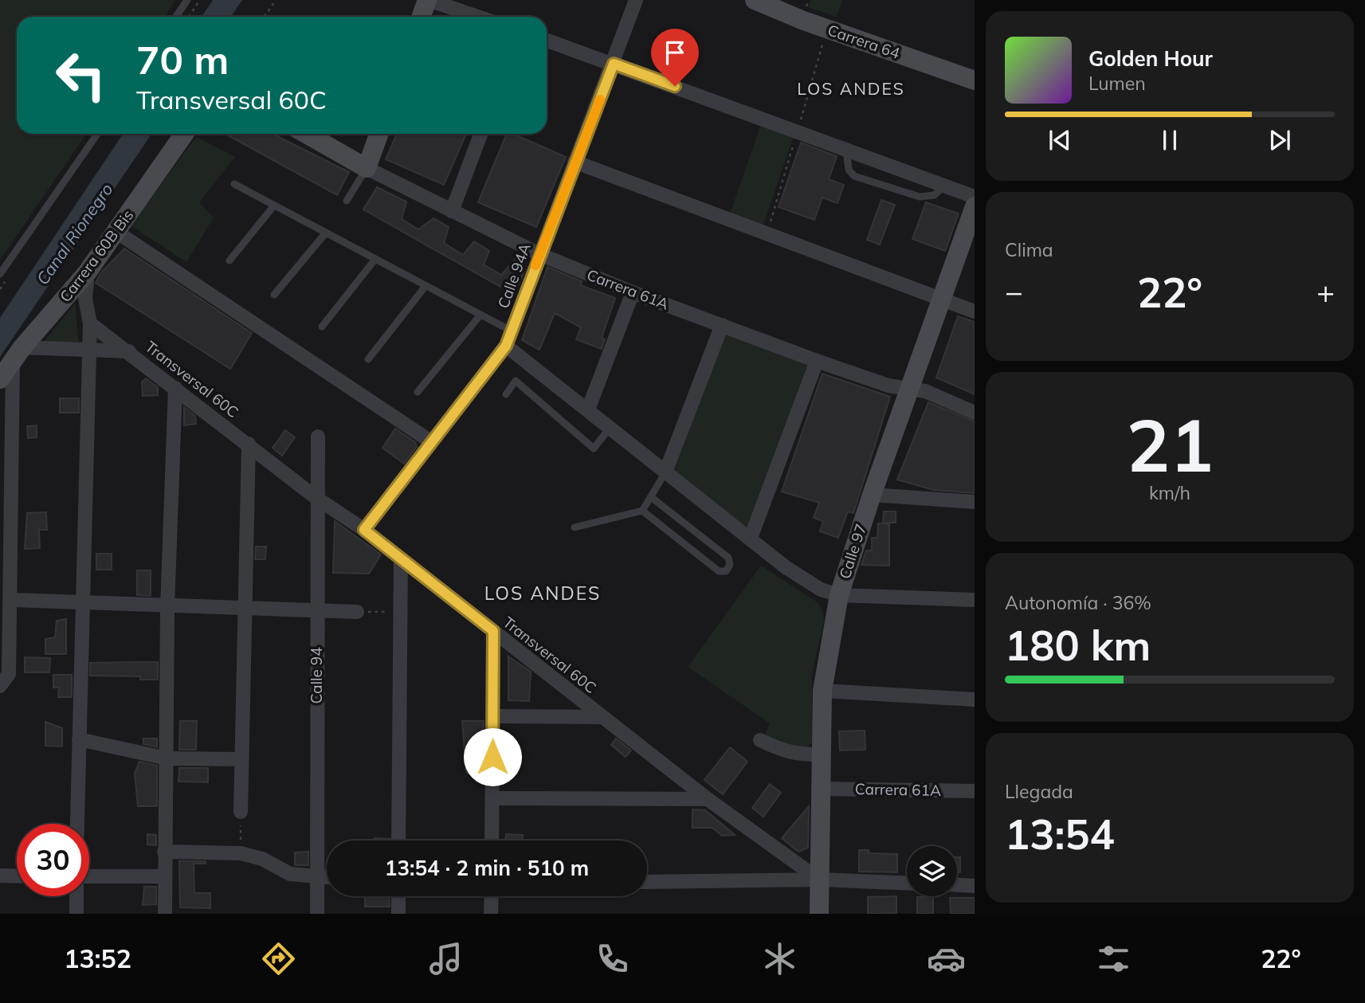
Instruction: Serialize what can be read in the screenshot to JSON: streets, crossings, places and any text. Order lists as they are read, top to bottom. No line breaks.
{"streets":{"street":["Carrera 64","Carrera 60B Bis","Calle 94A","Carrera 61A","Transversal 60C","Calle 97","Calle 94"]},"crossings":[["Carrera 60B Bis","Transversal 60C"],["Calle 94A","Carrera 61A"],["Calle 94A","Transversal 60C"],["Carrera 61A","Calle 97"],["Transversal 60C","Calle 97"],["Transversal 60C","Calle 94"]],"districts":["LOS ANDES","LOS ANDES"],"water":["Canal Rionegro"],"page":{"turn":["70 m","Transversal 60C"],"song":["Golden Hour","Lumen"],"tile":["Clima",["21","km/h"],["Autonomía · 36%","180 km"],["Llegada","13:54"]],"heat":["−","22°","+"],"limit":"30","trip":"13:54 · 2 min · 510 m","tabs":["13:52","22°"]}}
